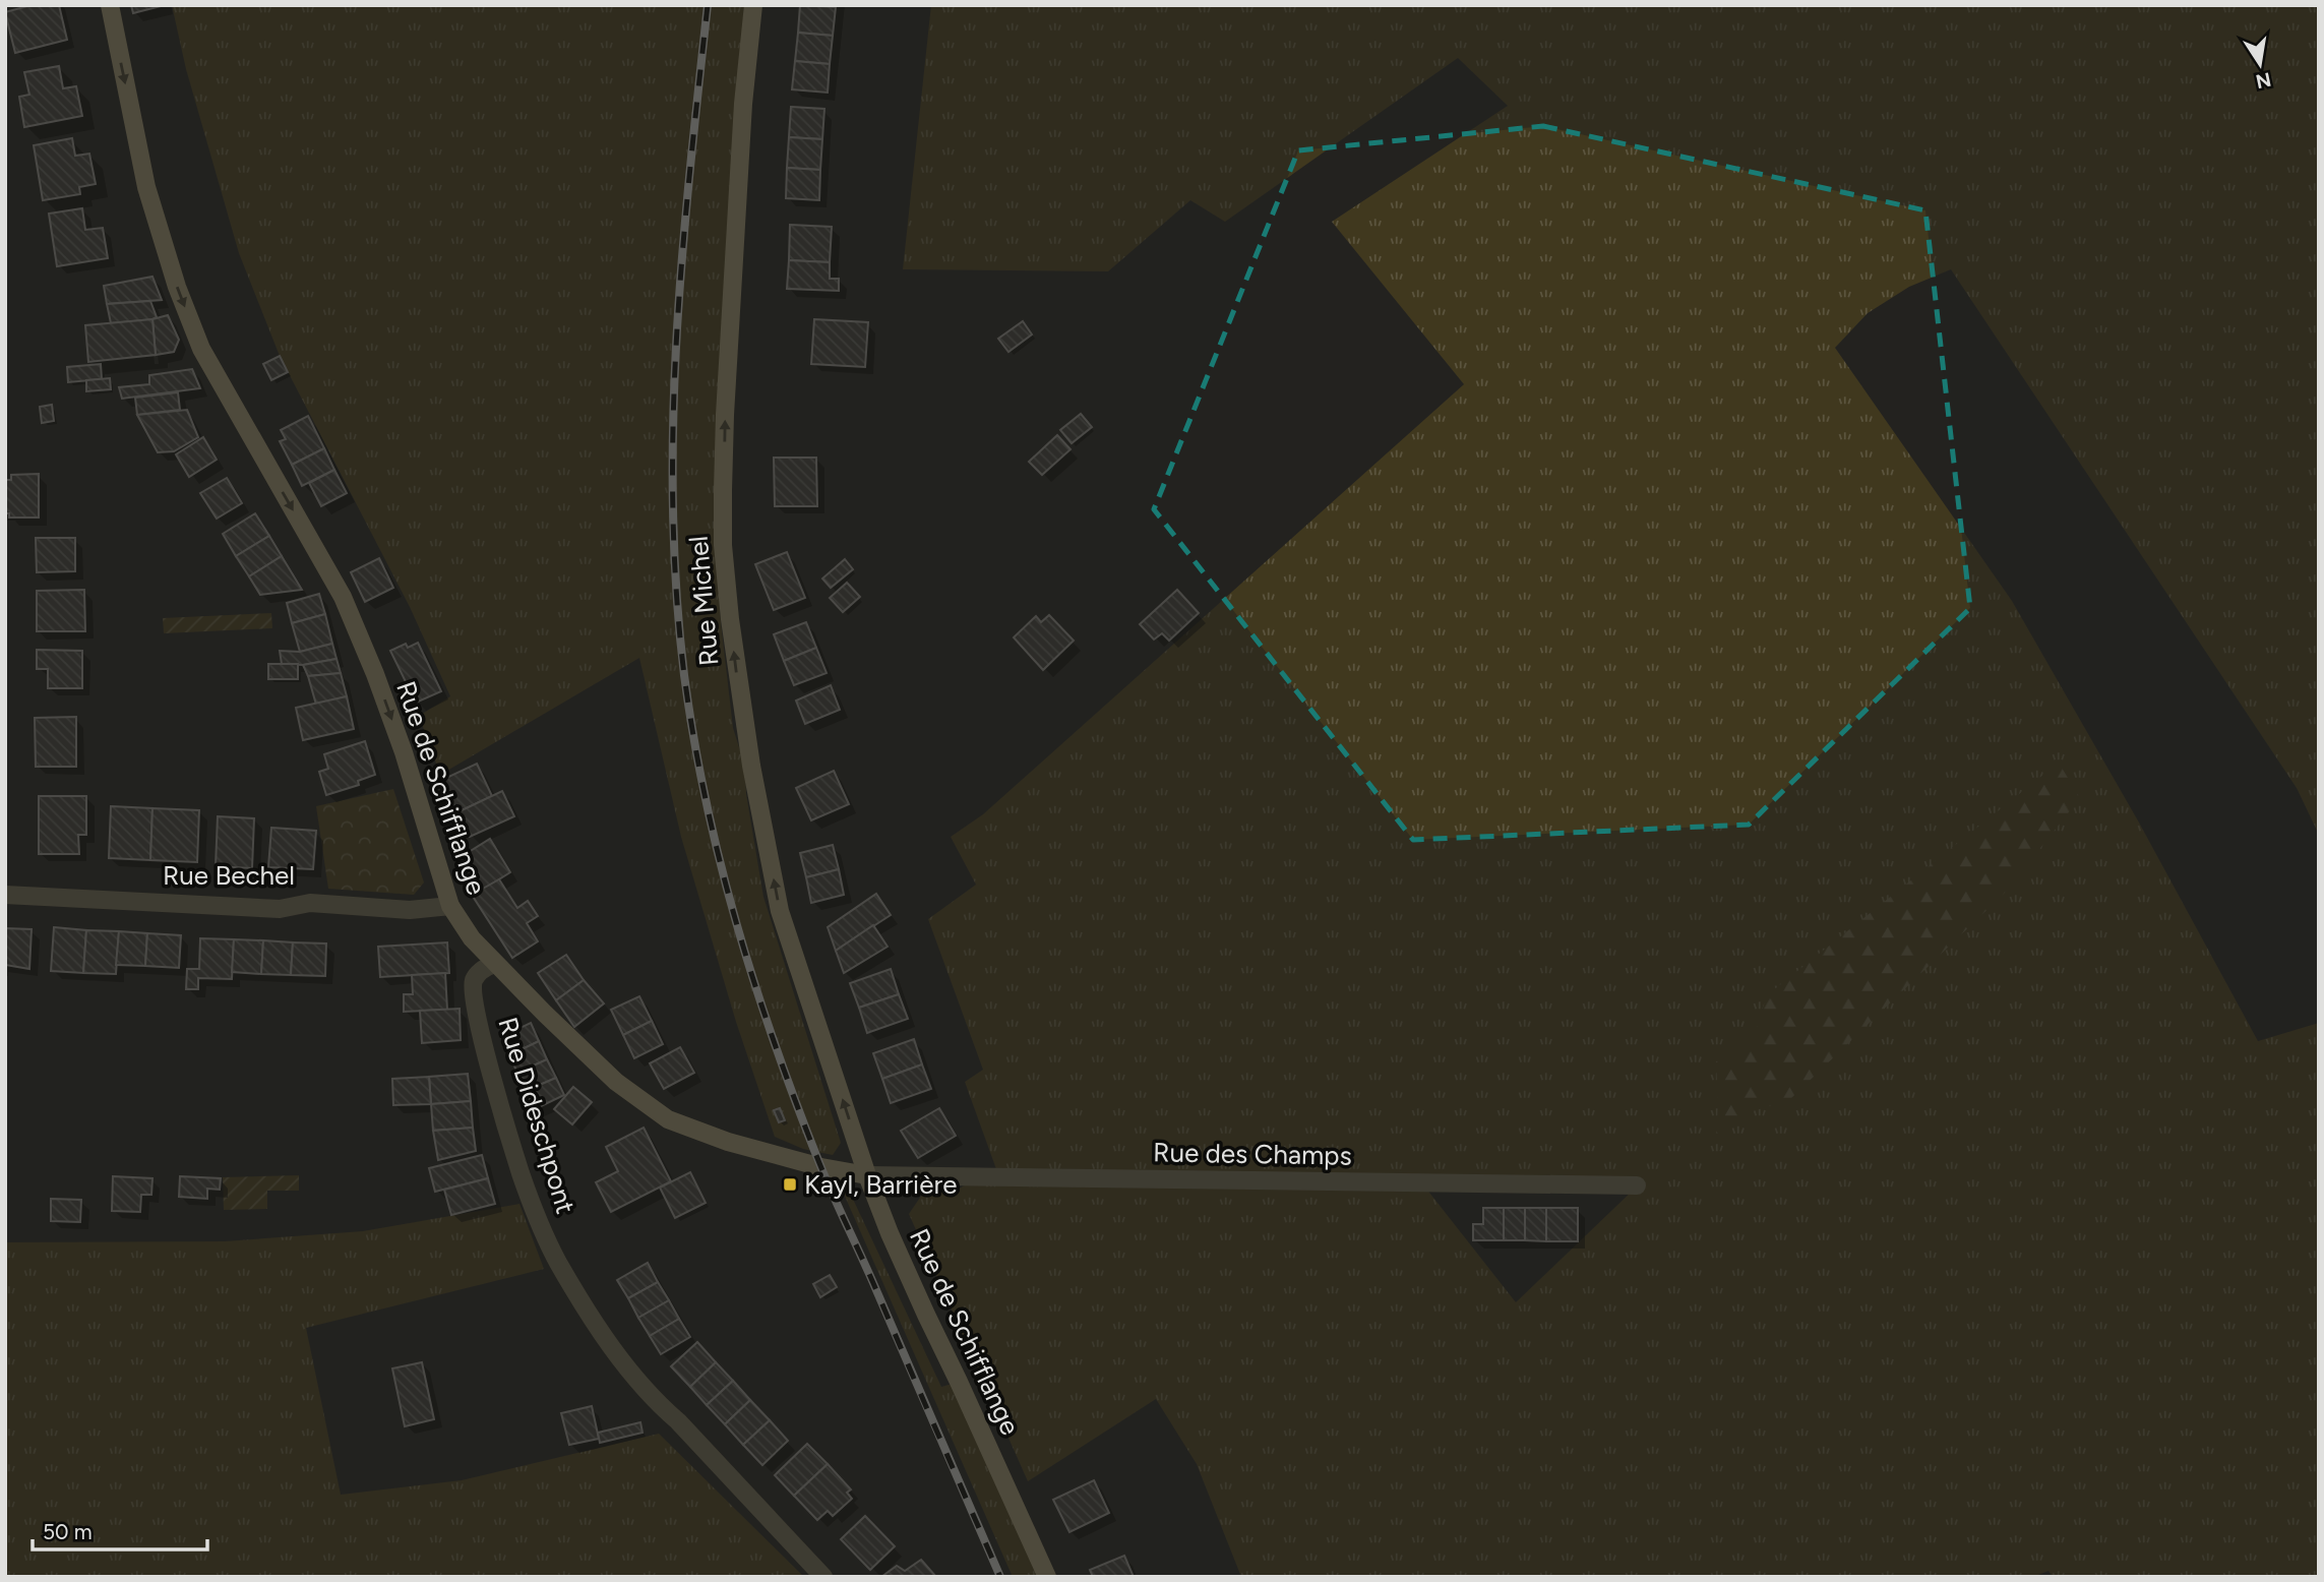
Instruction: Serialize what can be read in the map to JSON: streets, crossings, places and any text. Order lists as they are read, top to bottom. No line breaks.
{"streets":{"main road":["Rue Michel","Rue de Schifflange"],"street":["Rue Bechel","Rue Dideschpont","Rue des Champs"]},"crossings":[["Rue Michel","Rue de Schifflange"],["Rue Michel","Rue des Champs"],["Rue de Schifflange","Rue Bechel"],["Rue de Schifflange","Rue Dideschpont"],["Rue de Schifflange","Rue des Champs"]],"one_way":["Rue Michel","Rue de Schifflange"],"places":{"transit":["Kayl, Barrière"]},"scale_bar":"50 m","north":"bottom"}
